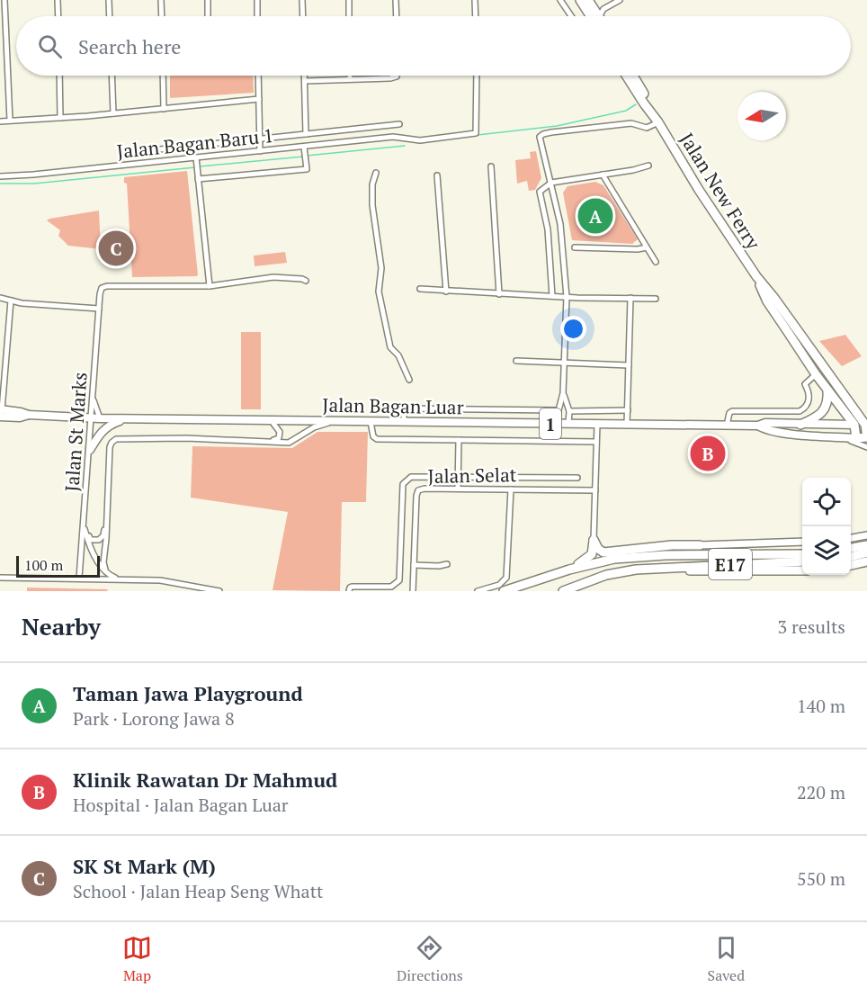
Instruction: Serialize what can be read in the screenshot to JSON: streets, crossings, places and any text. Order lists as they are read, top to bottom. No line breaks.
{"streets":{"highway":["Jalan New Ferry","1","E17"],"main road":["Jalan Bagan Luar"],"street":["Jalan Bagan Baru 1","Jalan St Marks","Jalan Selat"]},"crossings":[["Jalan New Ferry","Jalan Bagan Luar"],["Jalan New Ferry","1"],["Jalan Bagan Luar","1"],["Jalan Bagan Luar","Jalan St Marks"]],"scale_bar":"100 m","north":"left","page":{"search":"Search here","pins":["A","C","B"],"scale":"100 m","heading":["Nearby","3 results"],"list":[{"mark":"A","name":"Taman Jawa Playground","note":"Park · Lorong Jawa 8","value":"140 m"},{"mark":"B","name":"Klinik Rawatan Dr Mahmud","note":"Hospital · Jalan Bagan Luar","value":"220 m"},{"mark":"C","name":"SK St Mark (M)","note":"School · Jalan Heap Seng Whatt","value":"550 m"}],"nav":["Map","Directions","Saved"]}}
